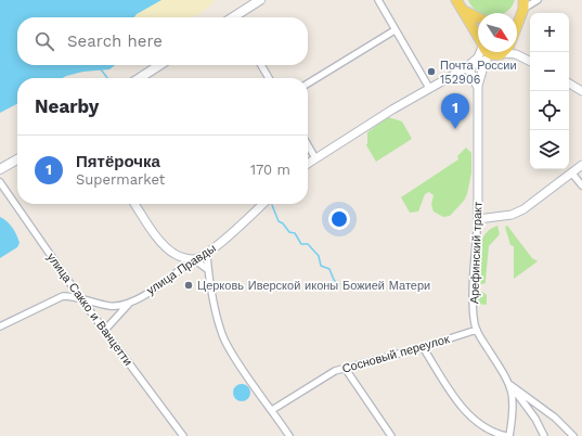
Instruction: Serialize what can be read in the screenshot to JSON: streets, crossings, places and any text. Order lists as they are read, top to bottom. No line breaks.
{"streets":{"street":["Арефинский тракт","улица Правды","улица Сакко и Ванцетти","Сосновый переулок"]},"crossings":[["Арефинский тракт","Сосновый переулок"],["улица Правды","улица Сакко и Ванцетти"]],"places":["Почта России 152906","Церковь Иверской иконы Божией Матери"],"north":"bottom right","page":{"map_buttons":["+","−"],"search":"Search here","heading":"Nearby","pins":"1","list":[{"mark":"1","name":"Пятёрочка","note":"Supermarket","value":"170 m"}]}}
